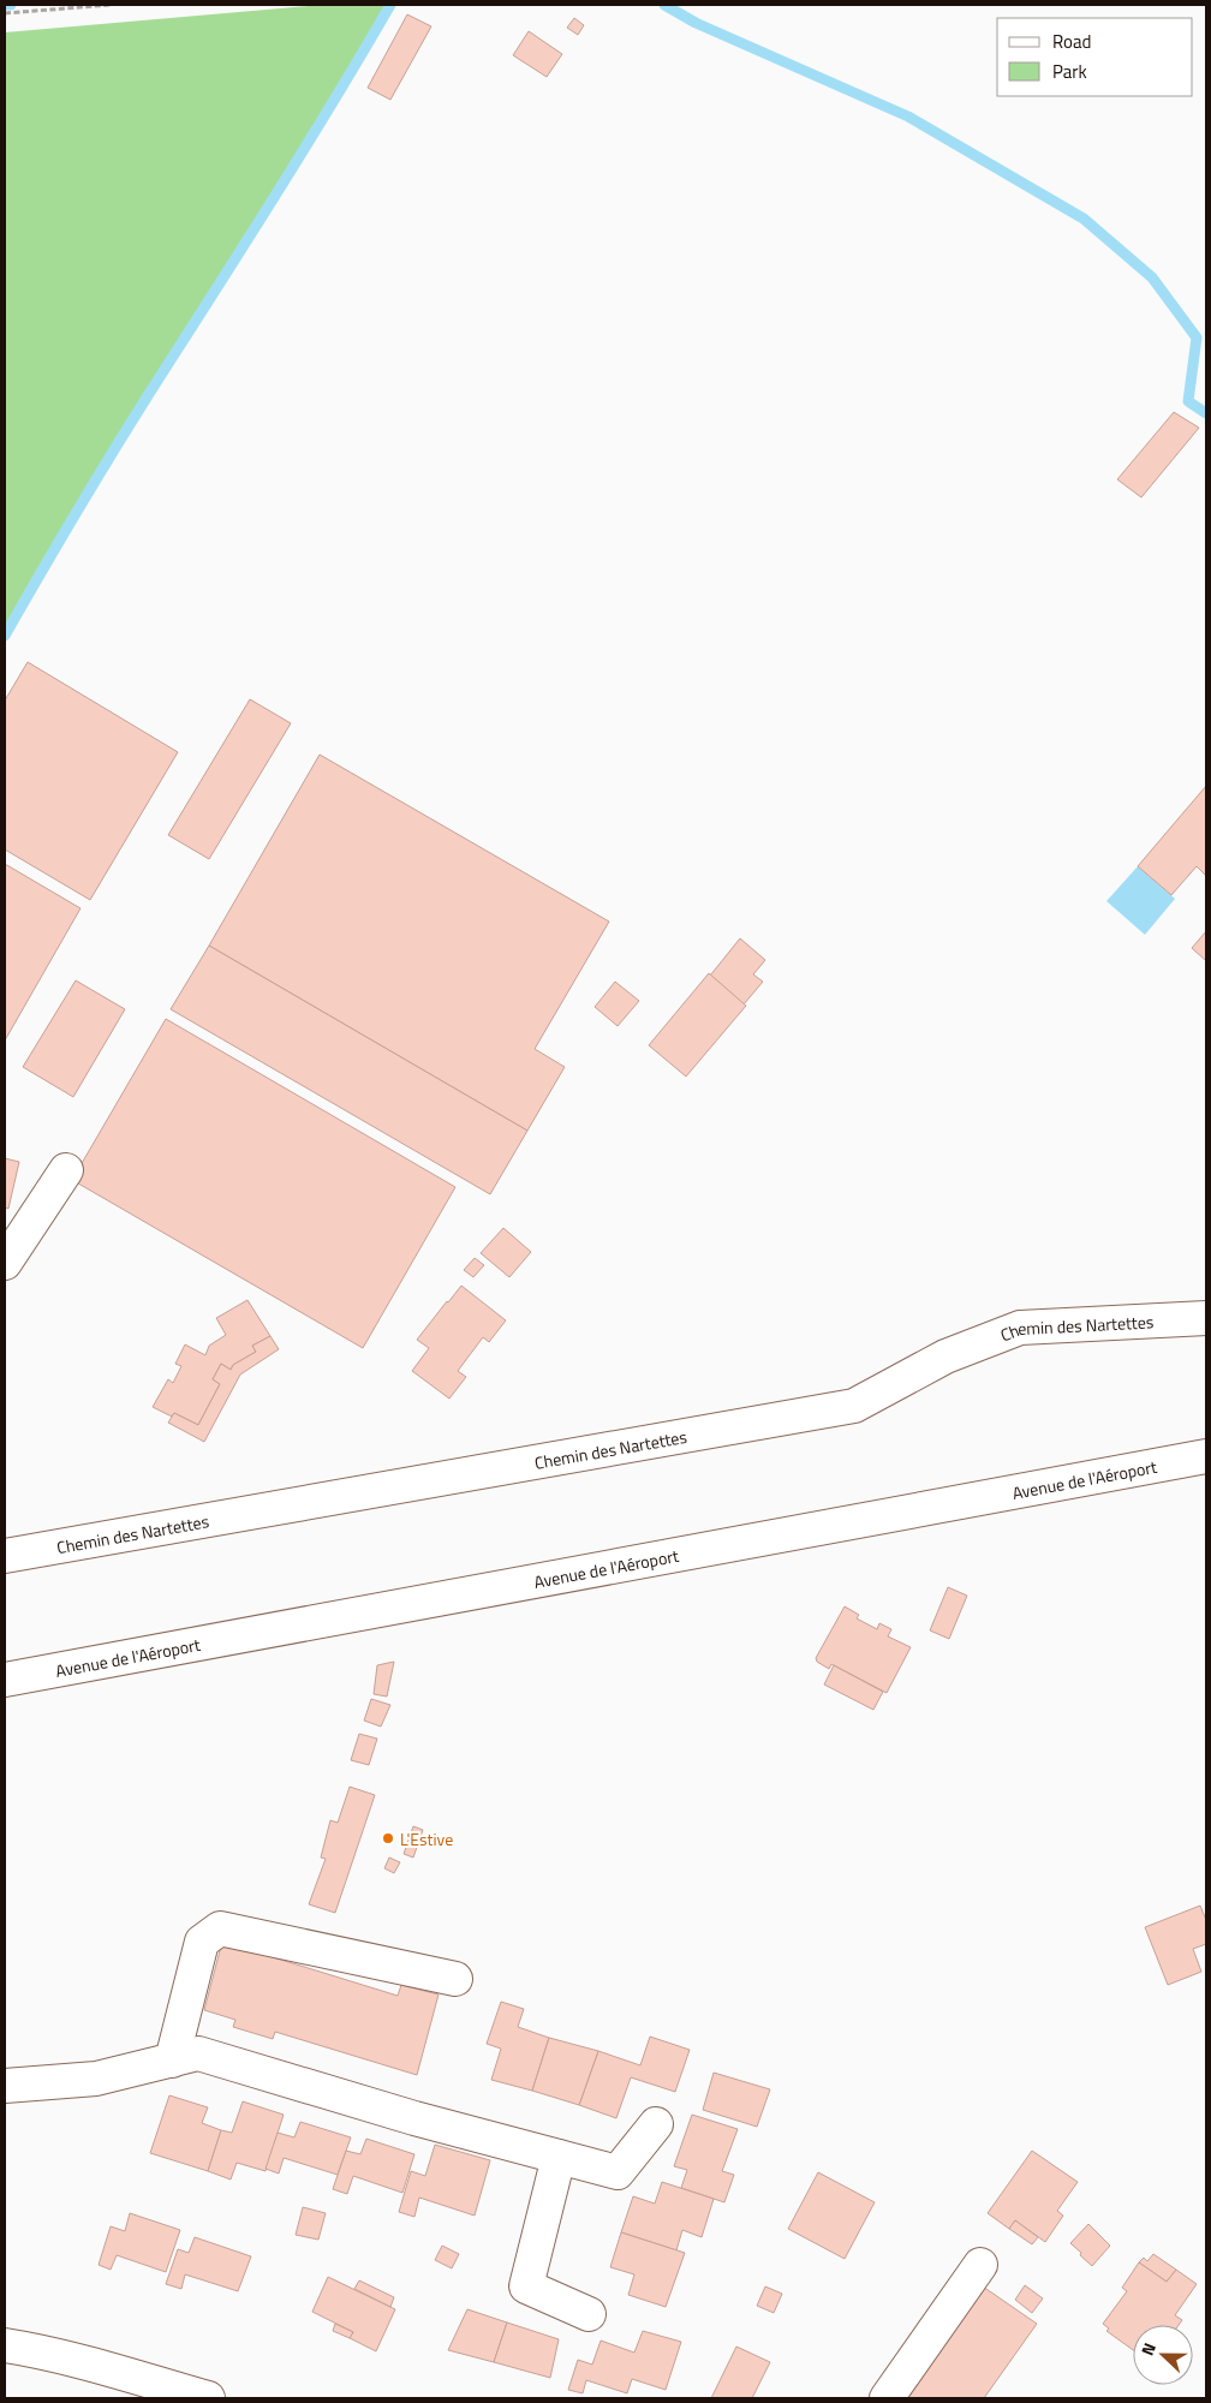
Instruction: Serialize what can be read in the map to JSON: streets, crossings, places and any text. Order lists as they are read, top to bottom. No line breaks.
{"streets":{"street":["Chemin des Nartettes","Avenue de l'Aéroport"]},"places":["L'Estive"],"legend":["Road","Park"],"north":"left"}
